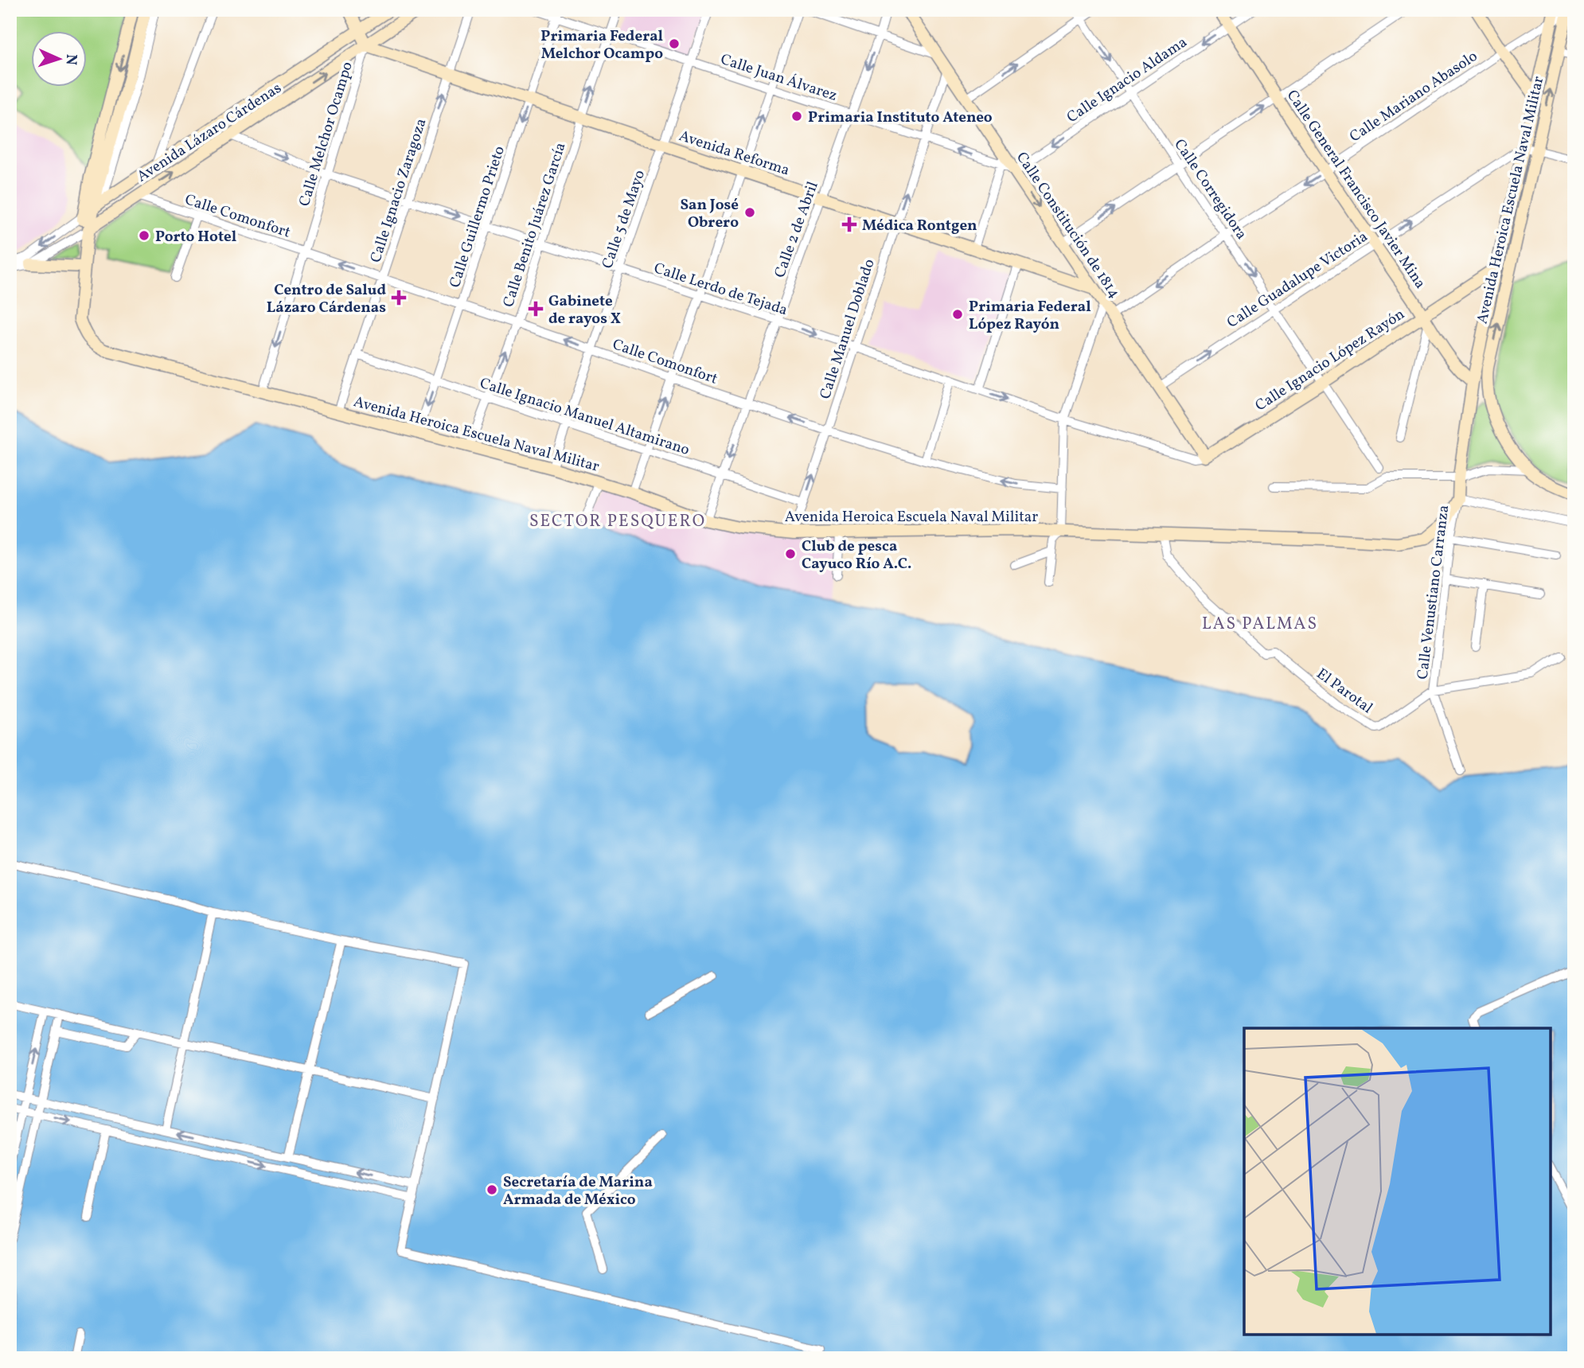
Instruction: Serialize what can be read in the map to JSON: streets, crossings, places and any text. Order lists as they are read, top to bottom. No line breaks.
{"streets":{"street":["Calle Juan Álvarez","Calle Ignacio Aldama","Calle Mariano Abasolo","Avenida Lázaro Cárdenas","Calle Melchor Ocampo","Avenida Reforma","Calle Corregidora","Calle General Francisco Javier Mina","Calle Ignacio Zaragoza","Avenida Heroica Escuela Naval Militar","Calle Comonfort","Calle Guillermo Prieto","Calle 5 de Mayo","Calle Benito Juárez García","Calle Constitución de 1814","Calle 2 de Abril","Calle Guadalupe Victoria","Calle Lerdo de Tejada","Calle Manuel Doblado","Calle Ignacio López Rayón","Calle Ignacio Manuel Altamirano","Calle Venustiano Carranza","El Parotal"]},"crossings":[["Calle Juan Álvarez","Calle Guillermo Prieto"],["Calle Juan Álvarez","Calle 5 de Mayo"],["Calle Juan Álvarez","Calle Benito Juárez García"],["Calle Juan Álvarez","Calle Constitución de 1814"],["Calle Juan Álvarez","Calle 2 de Abril"],["Calle Juan Álvarez","Calle Manuel Doblado"],["Calle Ignacio Aldama","Calle Corregidora"],["Calle Ignacio Aldama","Calle General Francisco Javier Mina"],["Calle Ignacio Aldama","Calle Constitución de 1814"],["Calle Mariano Abasolo","Calle Corregidora"],["Calle Mariano Abasolo","Calle General Francisco Javier Mina"],["Calle Mariano Abasolo","Avenida Heroica Escuela Naval Militar"],["Calle Mariano Abasolo","Calle Constitución de 1814"],["Avenida Lázaro Cárdenas","Calle Melchor Ocampo"],["Avenida Lázaro Cárdenas","Avenida Reforma"],["Avenida Lázaro Cárdenas","Avenida Heroica Escuela Naval Militar"],["Avenida Lázaro Cárdenas","Calle Comonfort"],["Avenida Lázaro Cárdenas","Calle Lerdo de Tejada"],["Calle Melchor Ocampo","Avenida Reforma"],["Calle Melchor Ocampo","Avenida Heroica Escuela Naval Militar"],["Calle Melchor Ocampo","Calle Comonfort"],["Calle Melchor Ocampo","Calle Lerdo de Tejada"],["Avenida Reforma","Calle Ignacio Zaragoza"],["Avenida Reforma","Calle Guillermo Prieto"],["Avenida Reforma","Calle 5 de Mayo"],["Avenida Reforma","Calle Benito Juárez García"],["Avenida Reforma","Calle Constitución de 1814"],["Avenida Reforma","Calle 2 de Abril"],["Avenida Reforma","Calle Manuel Doblado"],["Calle Corregidora","Calle Guadalupe Victoria"],["Calle Corregidora","Calle Ignacio López Rayón"],["Calle General Francisco Javier Mina","Avenida Heroica Escuela Naval Militar"],["Calle General Francisco Javier Mina","Calle Guadalupe Victoria"],["Calle General Francisco Javier Mina","Calle Ignacio López Rayón"],["Calle Ignacio Zaragoza","Avenida Heroica Escuela Naval Militar"],["Calle Ignacio Zaragoza","Calle Comonfort"],["Calle Ignacio Zaragoza","Calle Lerdo de Tejada"],["Calle Ignacio Zaragoza","Calle Ignacio Manuel Altamirano"],["Avenida Heroica Escuela Naval Militar","Calle Guillermo Prieto"],["Avenida Heroica Escuela Naval Militar","Calle 5 de Mayo"],["Avenida Heroica Escuela Naval Militar","Calle Benito Juárez García"],["Avenida Heroica Escuela Naval Militar","Calle 2 de Abril"],["Avenida Heroica Escuela Naval Militar","Calle Guadalupe Victoria"],["Avenida Heroica Escuela Naval Militar","Calle Manuel Doblado"],["Avenida Heroica Escuela Naval Militar","Calle Ignacio López Rayón"],["Avenida Heroica Escuela Naval Militar","Calle Venustiano Carranza"],["Avenida Heroica Escuela Naval Militar","El Parotal"],["Calle Comonfort","Calle Guillermo Prieto"],["Calle Comonfort","Calle 5 de Mayo"],["Calle Comonfort","Calle Benito Juárez García"],["Calle Comonfort","Calle 2 de Abril"],["Calle Comonfort","Calle Manuel Doblado"],["Calle Guillermo Prieto","Calle Lerdo de Tejada"],["Calle Guillermo Prieto","Calle Ignacio Manuel Altamirano"],["Calle 5 de Mayo","Calle Lerdo de Tejada"],["Calle 5 de Mayo","Calle Ignacio Manuel Altamirano"],["Calle Benito Juárez García","Calle Lerdo de Tejada"],["Calle Benito Juárez García","Calle Ignacio Manuel Altamirano"],["Calle Constitución de 1814","Calle Guadalupe Victoria"],["Calle Constitución de 1814","Calle Lerdo de Tejada"],["Calle Constitución de 1814","Calle Manuel Doblado"],["Calle Constitución de 1814","Calle Ignacio López Rayón"],["Calle 2 de Abril","Calle Lerdo de Tejada"],["Calle 2 de Abril","Calle Ignacio Manuel Altamirano"],["Calle Lerdo de Tejada","Calle Manuel Doblado"],["Calle Lerdo de Tejada","Calle Ignacio López Rayón"],["Calle Manuel Doblado","Calle Ignacio Manuel Altamirano"],["Calle Venustiano Carranza","El Parotal"]],"one_way":["Calle Ignacio Aldama","Calle Mariano Abasolo","Calle Melchor Ocampo","Calle Comonfort","Calle Guillermo Prieto","Calle Benito Juárez García","Calle Guadalupe Victoria"],"districts":["SECTOR PESQUERO","LAS PALMAS"],"places":{"other":["Primaria Federal Melchor Ocampo","Primaria Instituto Ateneo","San José Obrero","Porto Hotel","Primaria Federal López Rayón","Club de pesca Cayuco Río A.C.","Secretaría de Marina Armada de México"],"health":["Médica Rontgen","Centro de Salud Lázaro Cárdenas","Gabinete de rayos X"]},"north":"right"}
